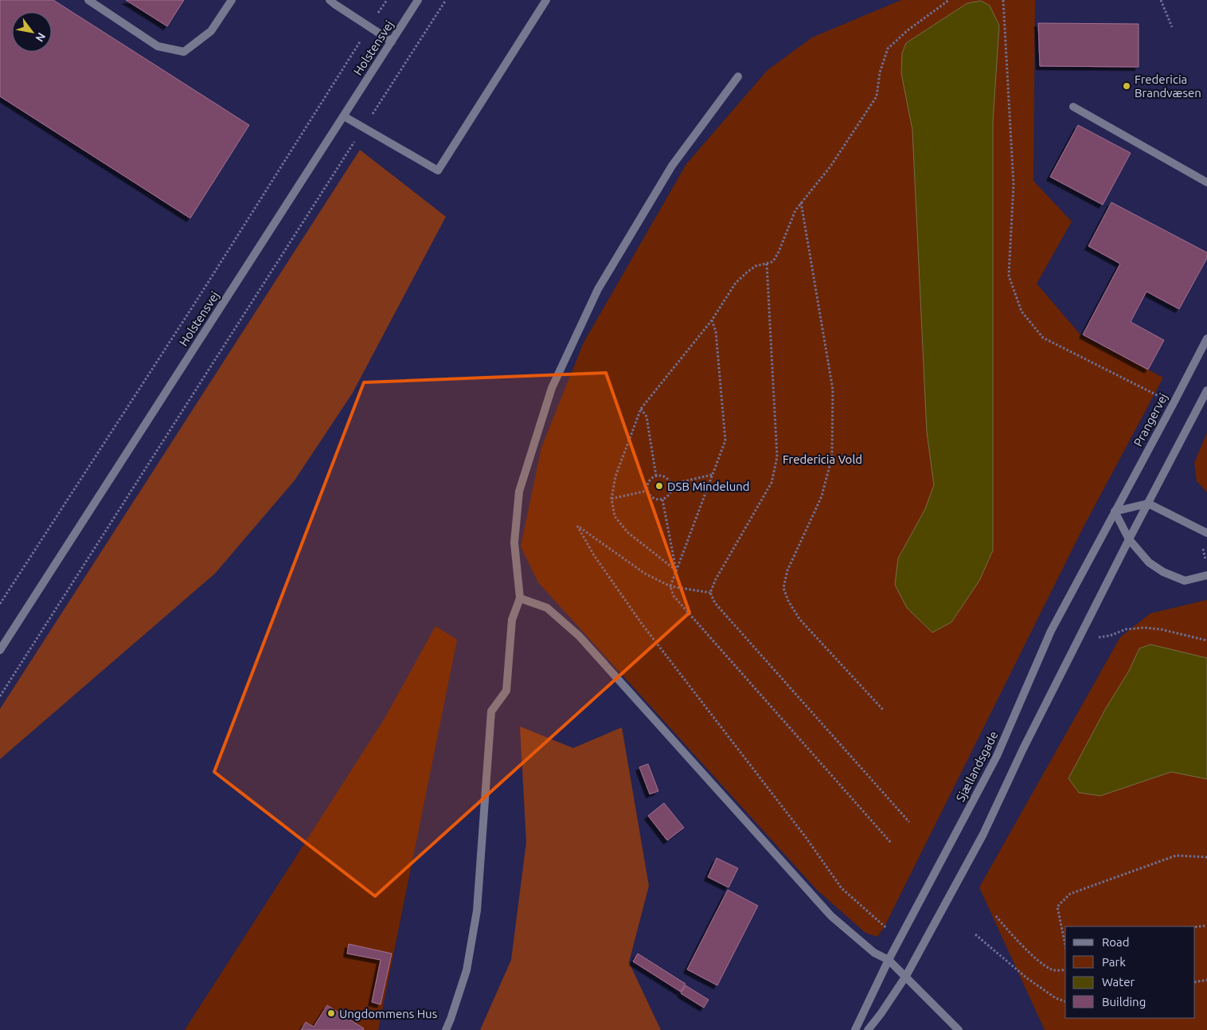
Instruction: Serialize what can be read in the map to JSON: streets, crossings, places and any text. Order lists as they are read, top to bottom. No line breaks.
{"streets":{"street":["Holstensvej","Prangervej","Sjællandsgade"]},"crossings":[["Prangervej","Sjællandsgade"]],"parks":["Fredericia Vold"],"places":["Fredericia Brandvæsen","DSB Mindelund","Ungdommens Hus"],"legend":["Road","Park","Water","Building"],"north":"bottom right"}
